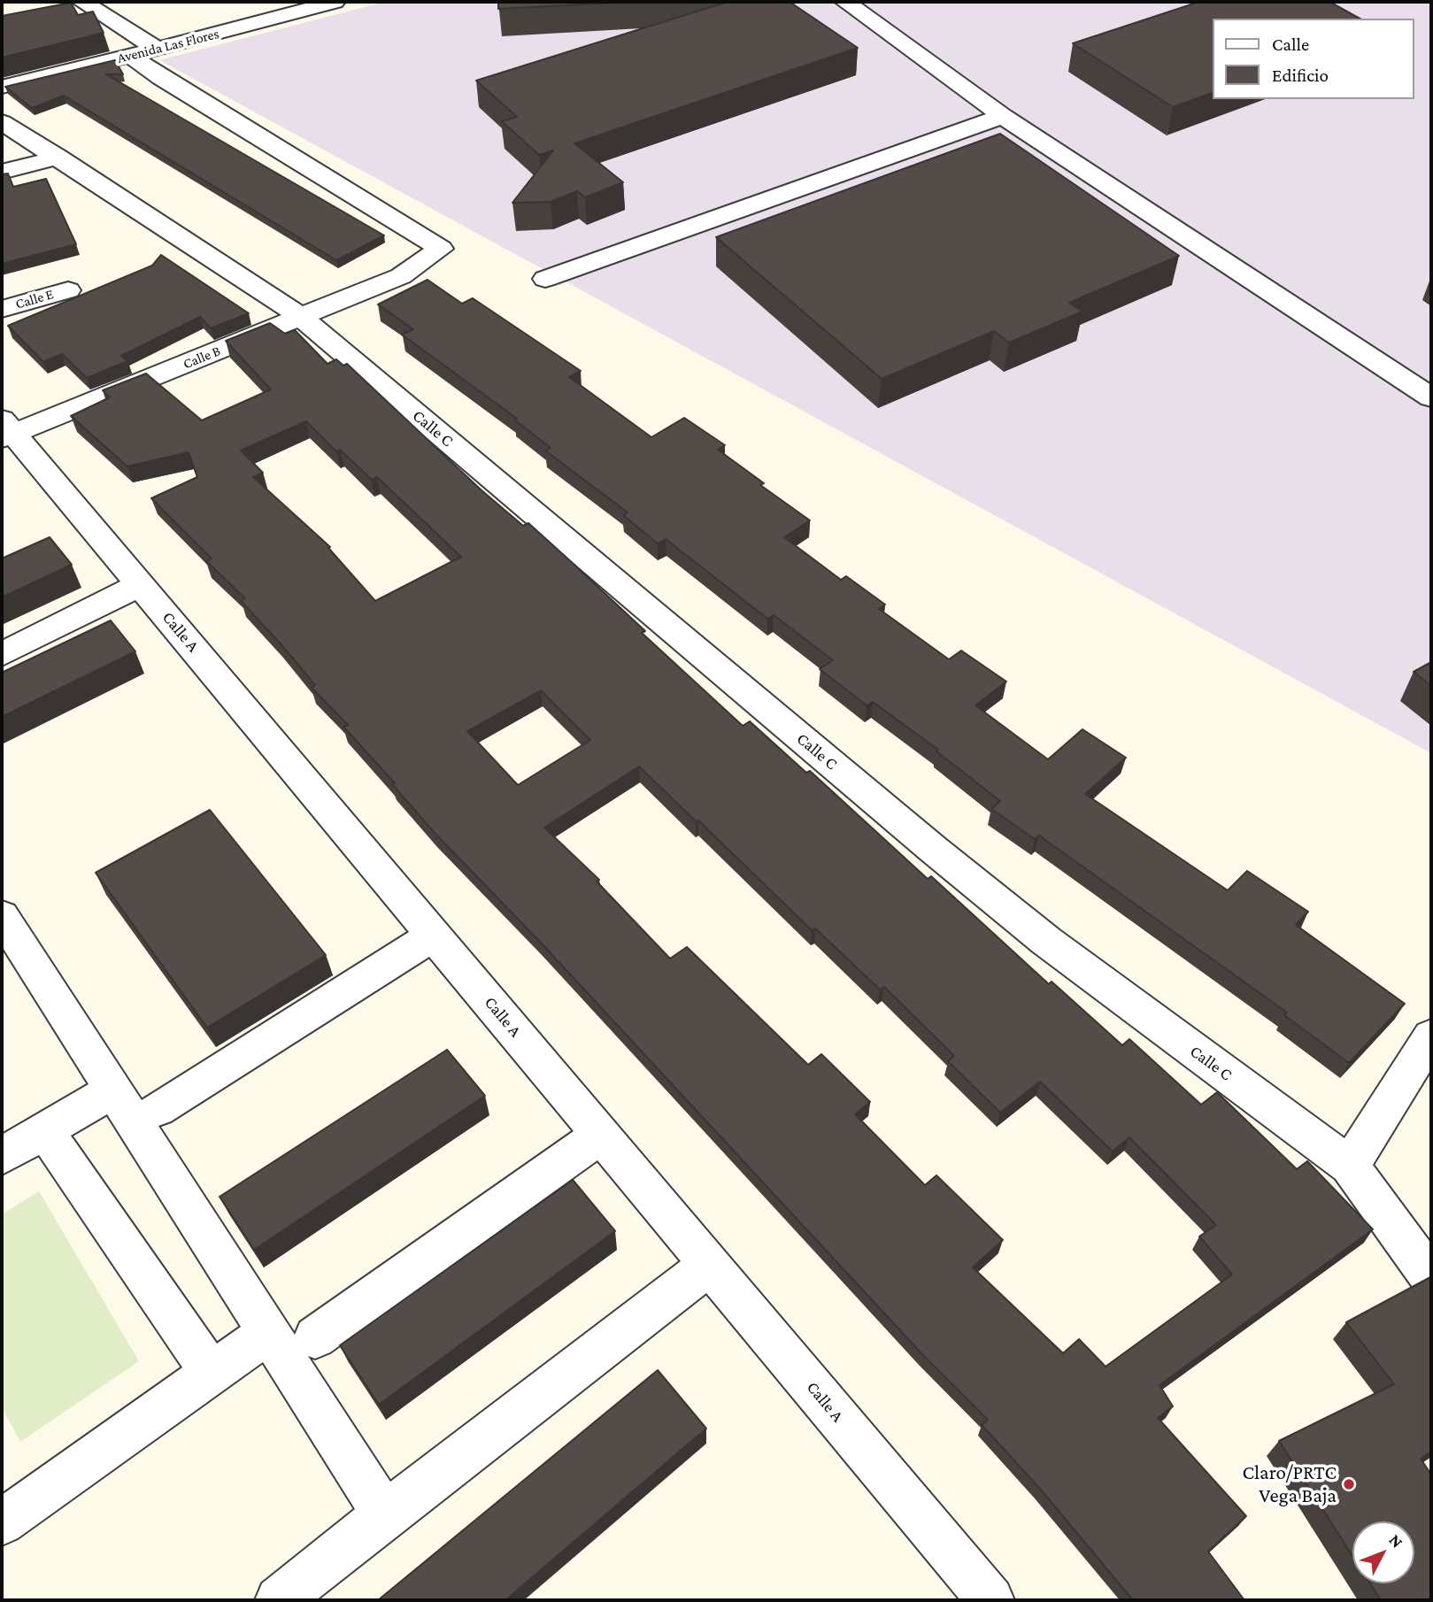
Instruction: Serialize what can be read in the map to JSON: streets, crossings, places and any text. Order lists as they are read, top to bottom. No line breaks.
{"streets":{"street":["Avenida Las Flores","Calle E","Calle B","Calle C","Calle A"]},"crossings":[["Avenida Las Flores","Calle B"],["Calle B","Calle C"],["Calle B","Calle A"]],"places":["Claro/PRTC Vega Baja"],"legend":["Calle","Edificio"],"north":"top right"}
